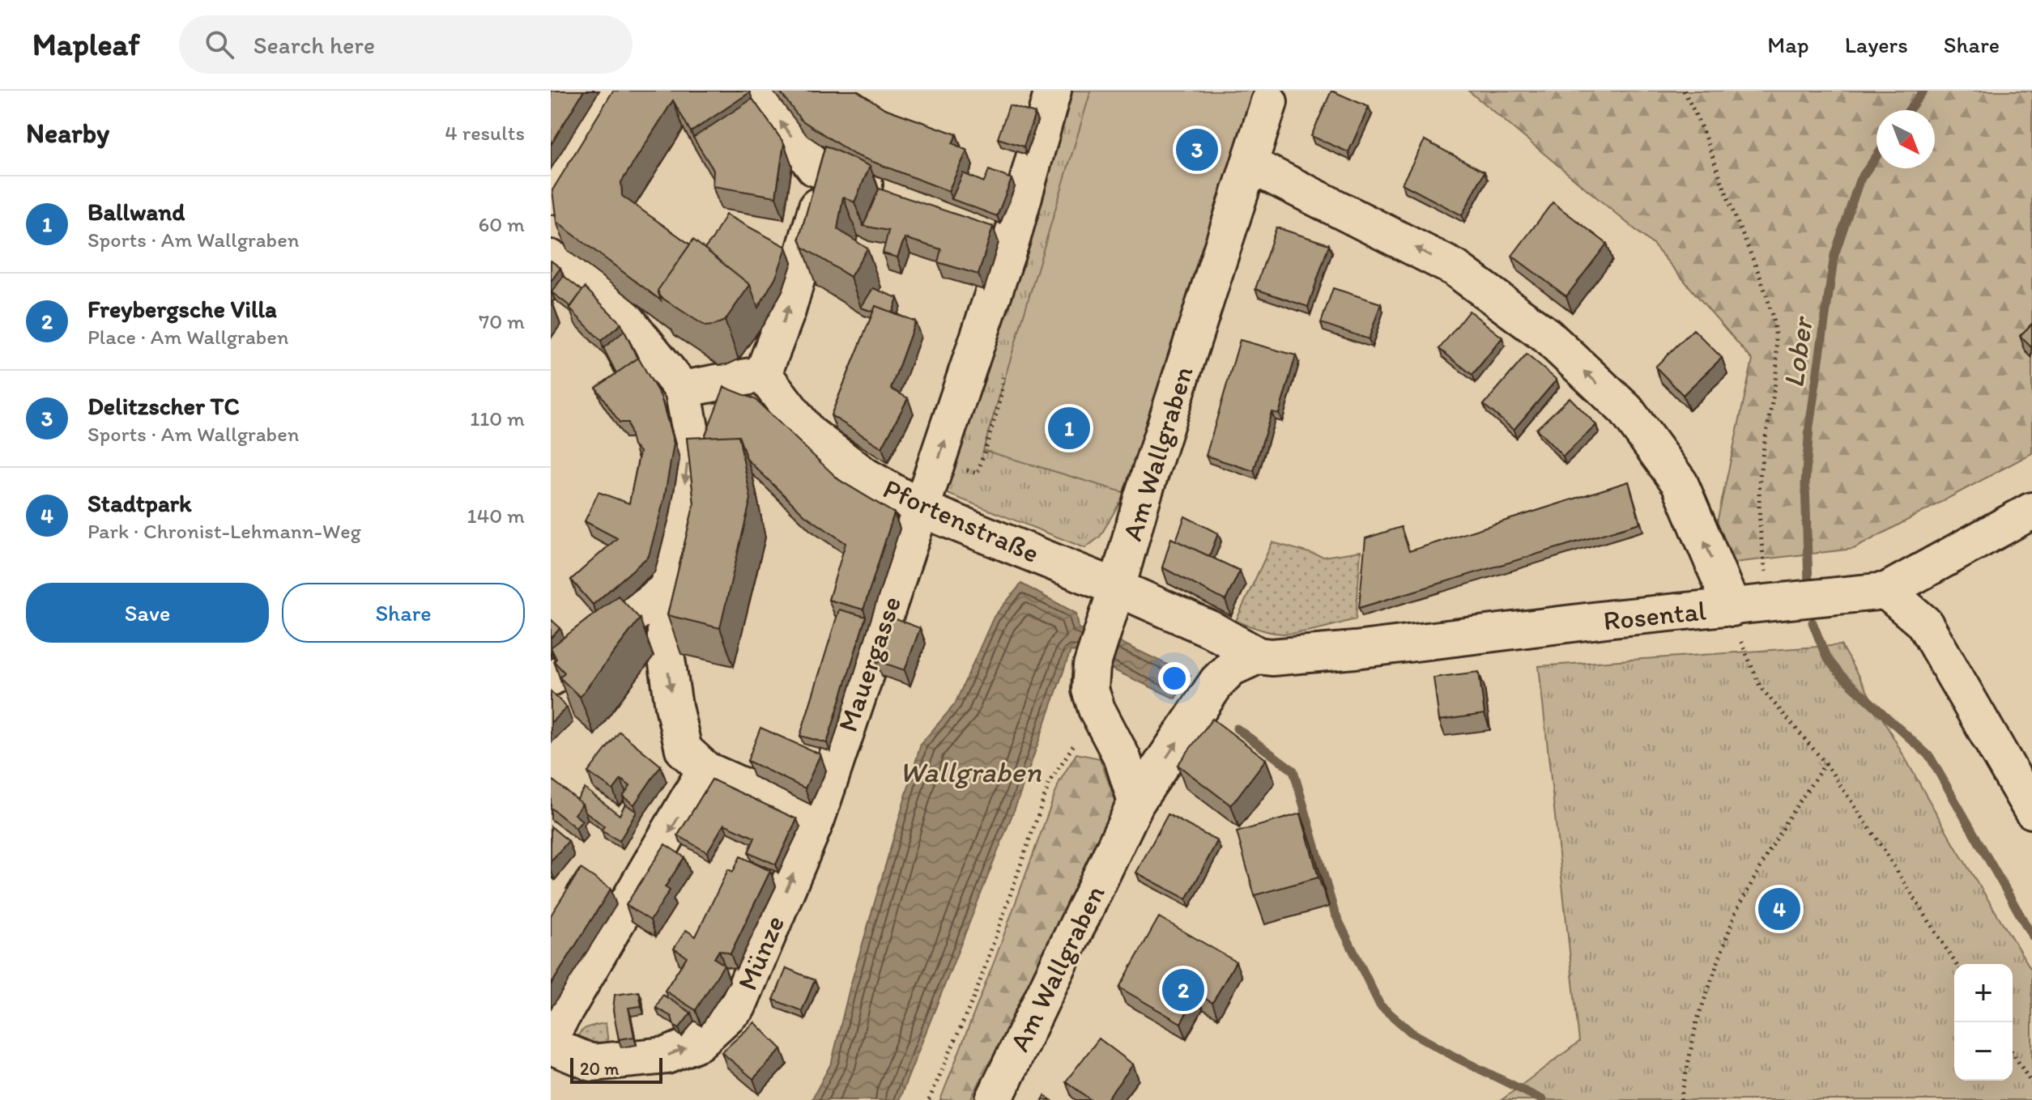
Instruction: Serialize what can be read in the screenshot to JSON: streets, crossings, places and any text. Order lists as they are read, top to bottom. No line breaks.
{"streets":{"street":["Am Wallgraben","Pfortenstraße","Rosental","Mauergasse","Münze"]},"crossings":[["Am Wallgraben","Pfortenstraße"],["Am Wallgraben","Rosental"],["Pfortenstraße","Rosental"],["Pfortenstraße","Mauergasse"],["Mauergasse","Münze"]],"water":["Lober","Wallgraben"],"scale_bar":"20 m","north":"bottom right","page":{"header":"Mapleaf","search":"Search here","nav":["Map","Layers","Share"],"heading":["Nearby","4 results"],"pins":["3","1","4","2"],"list":[{"mark":"1","name":"Ballwand","note":"Sports · Am Wallgraben","value":"60 m"},{"mark":"2","name":"Freybergsche Villa","note":"Place · Am Wallgraben","value":"70 m"},{"mark":"3","name":"Delitzscher TC","note":"Sports · Am Wallgraben","value":"110 m"},{"mark":"4","name":"Stadtpark","note":"Park · Chronist-Lehmann-Weg","value":"140 m"}],"buttons":["Save","Share"],"map_buttons":["+","−"],"scale":"20 m"}}
